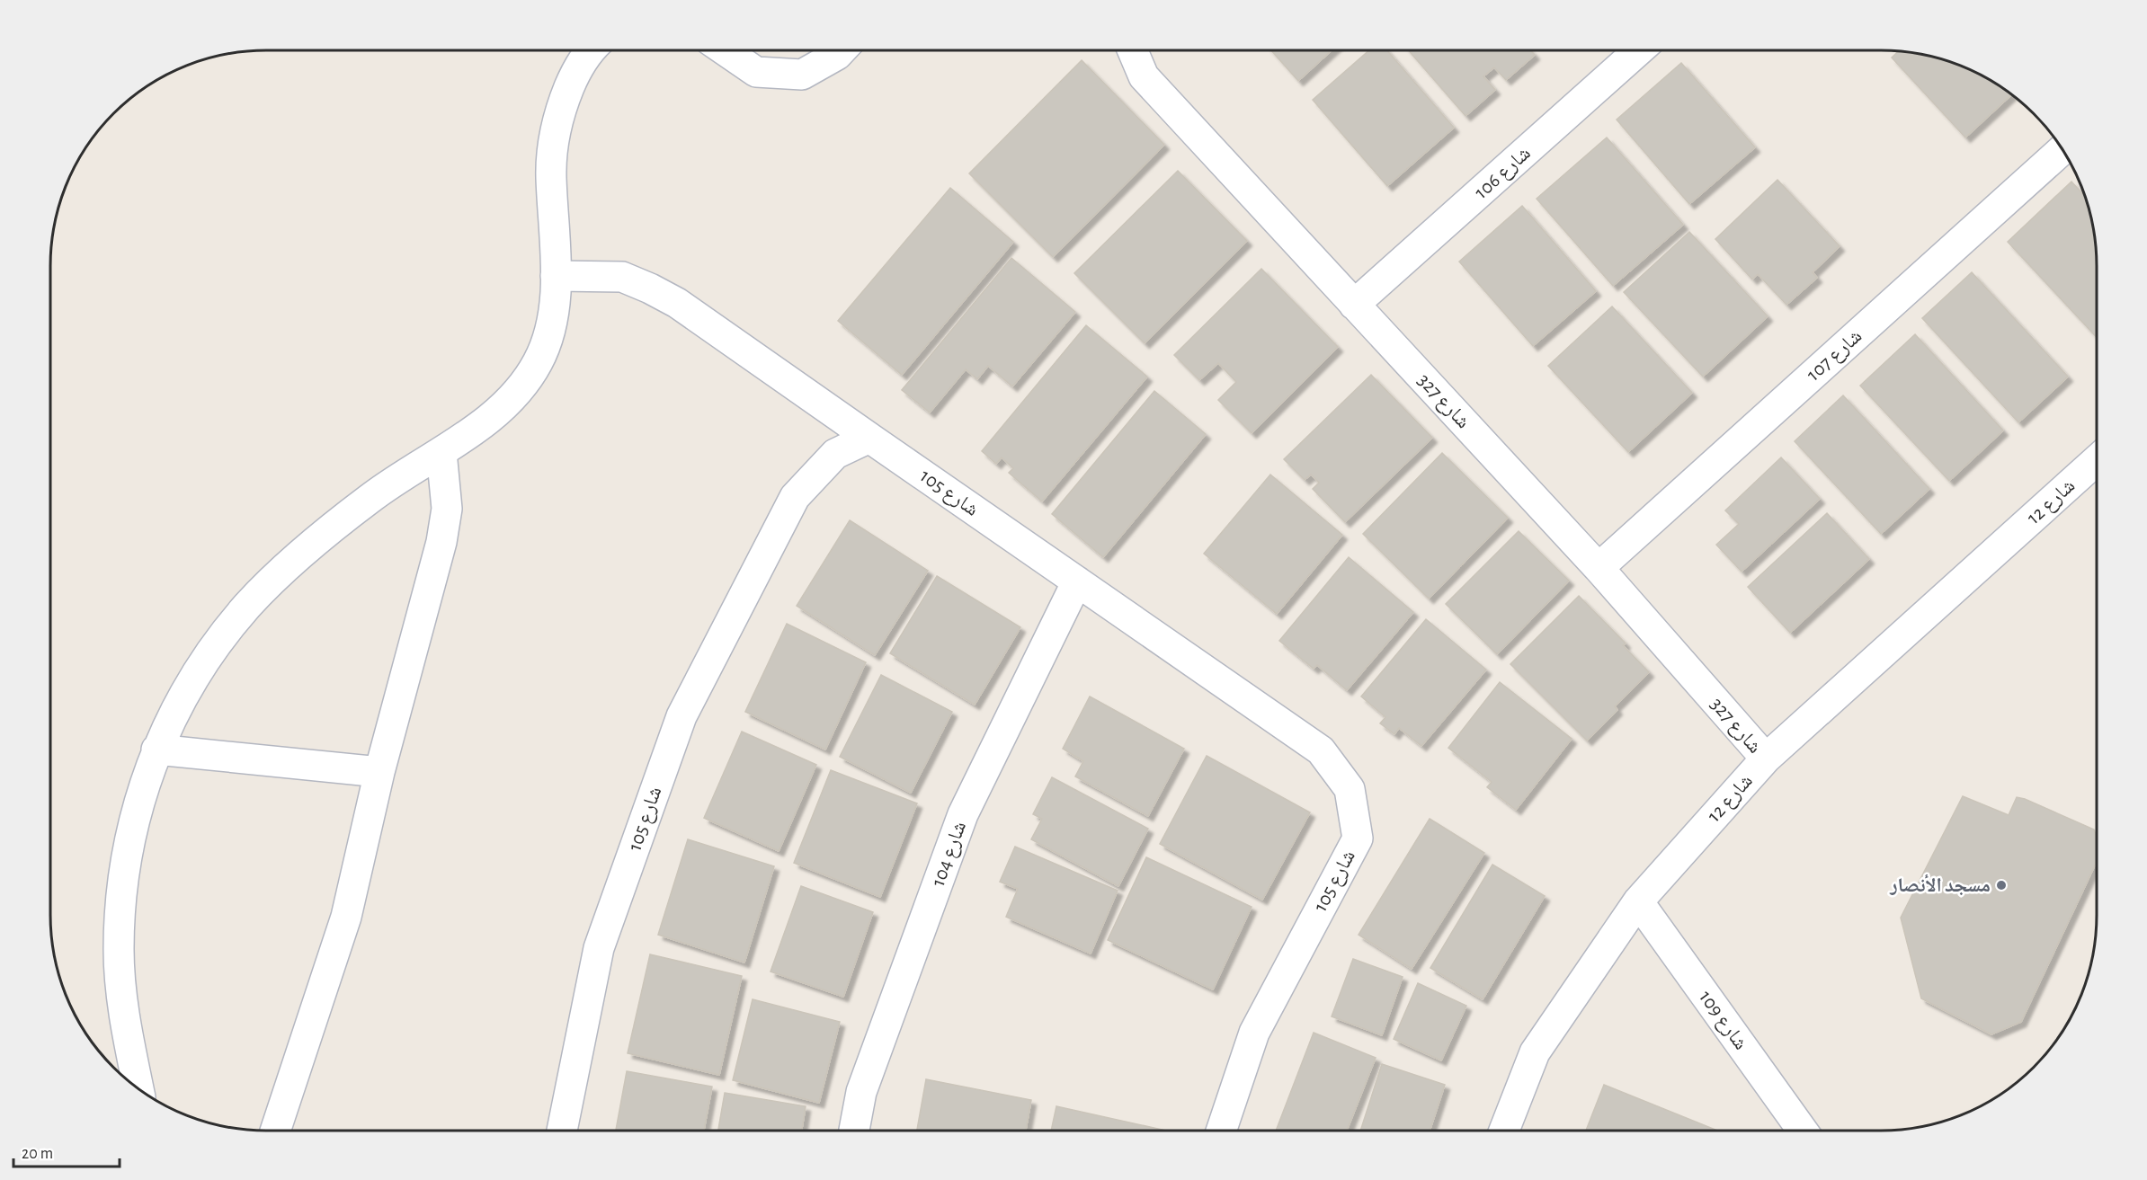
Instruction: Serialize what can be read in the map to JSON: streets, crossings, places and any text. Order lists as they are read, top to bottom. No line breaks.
{"streets":{"street":["شارع 106","شارع 107","شارع 327","شارع 105","شارع 12","شارع 104","شارع 109"]},"crossings":[["شارع 106","شارع 327"],["شارع 107","شارع 327"],["شارع 327","شارع 12"],["شارع 105","شارع 104"],["شارع 12","شارع 109"]],"places":["مسجد الأنصار"],"scale_bar":"20 m"}
